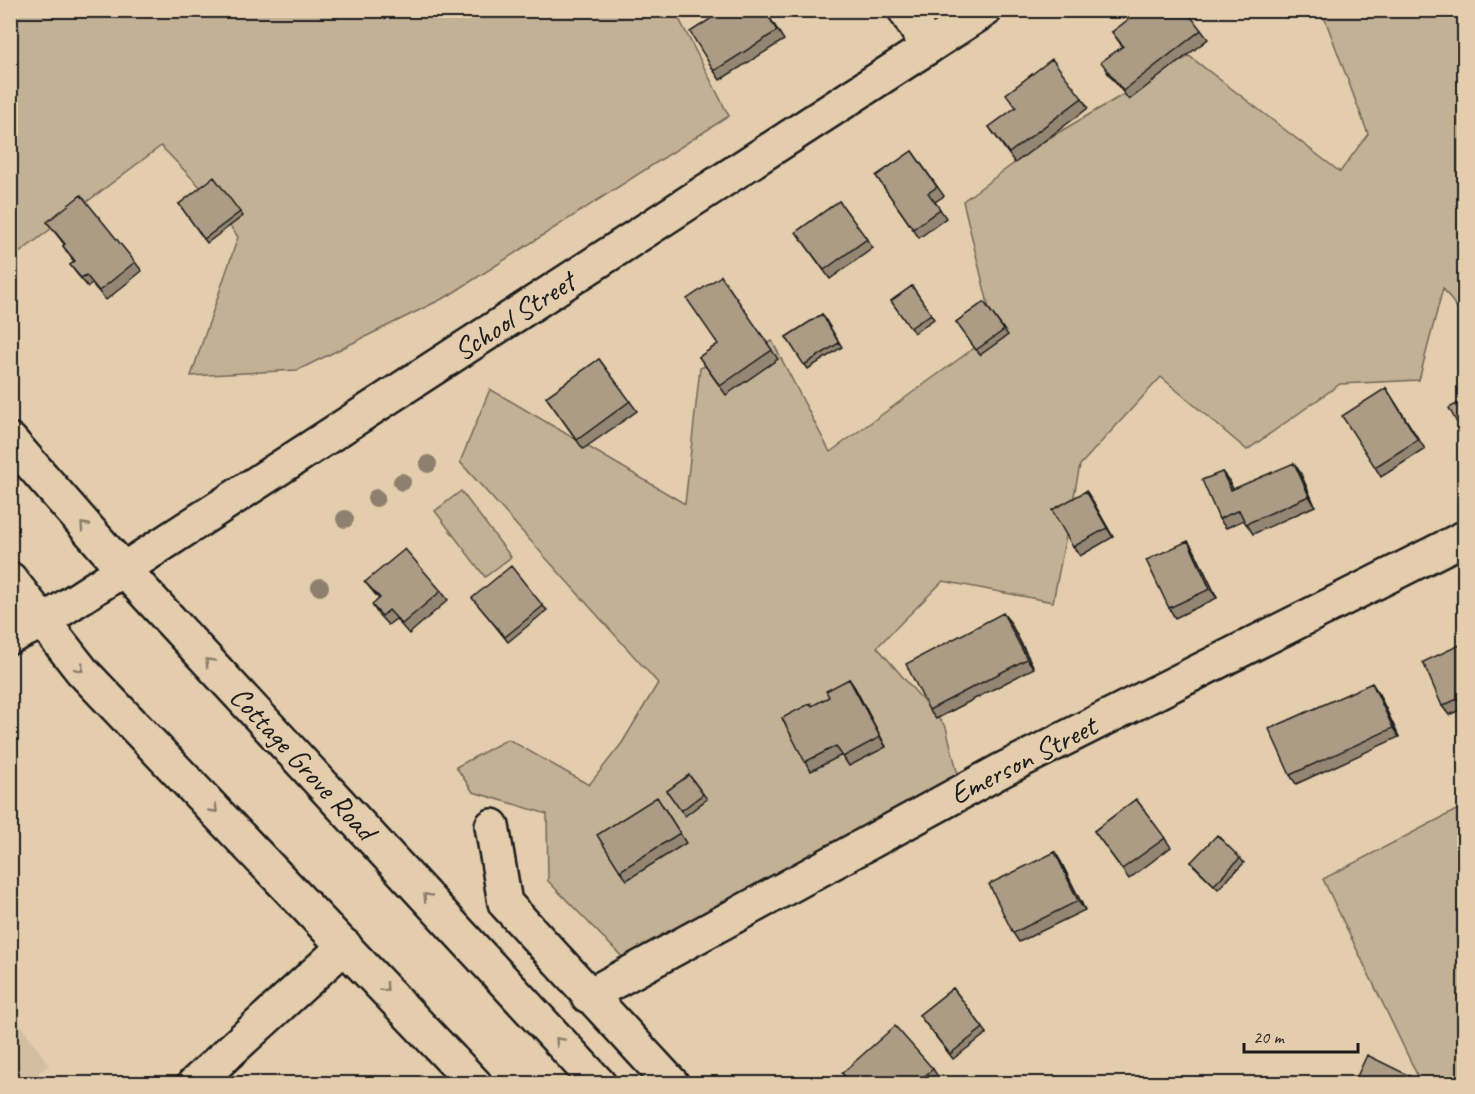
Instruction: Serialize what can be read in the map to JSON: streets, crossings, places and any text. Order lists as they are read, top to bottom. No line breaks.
{"streets":{"main road":["School Street","Emerson Street","Cottage Grove Road"]},"crossings":[["School Street","Cottage Grove Road"]],"scale_bar":"20 m"}
